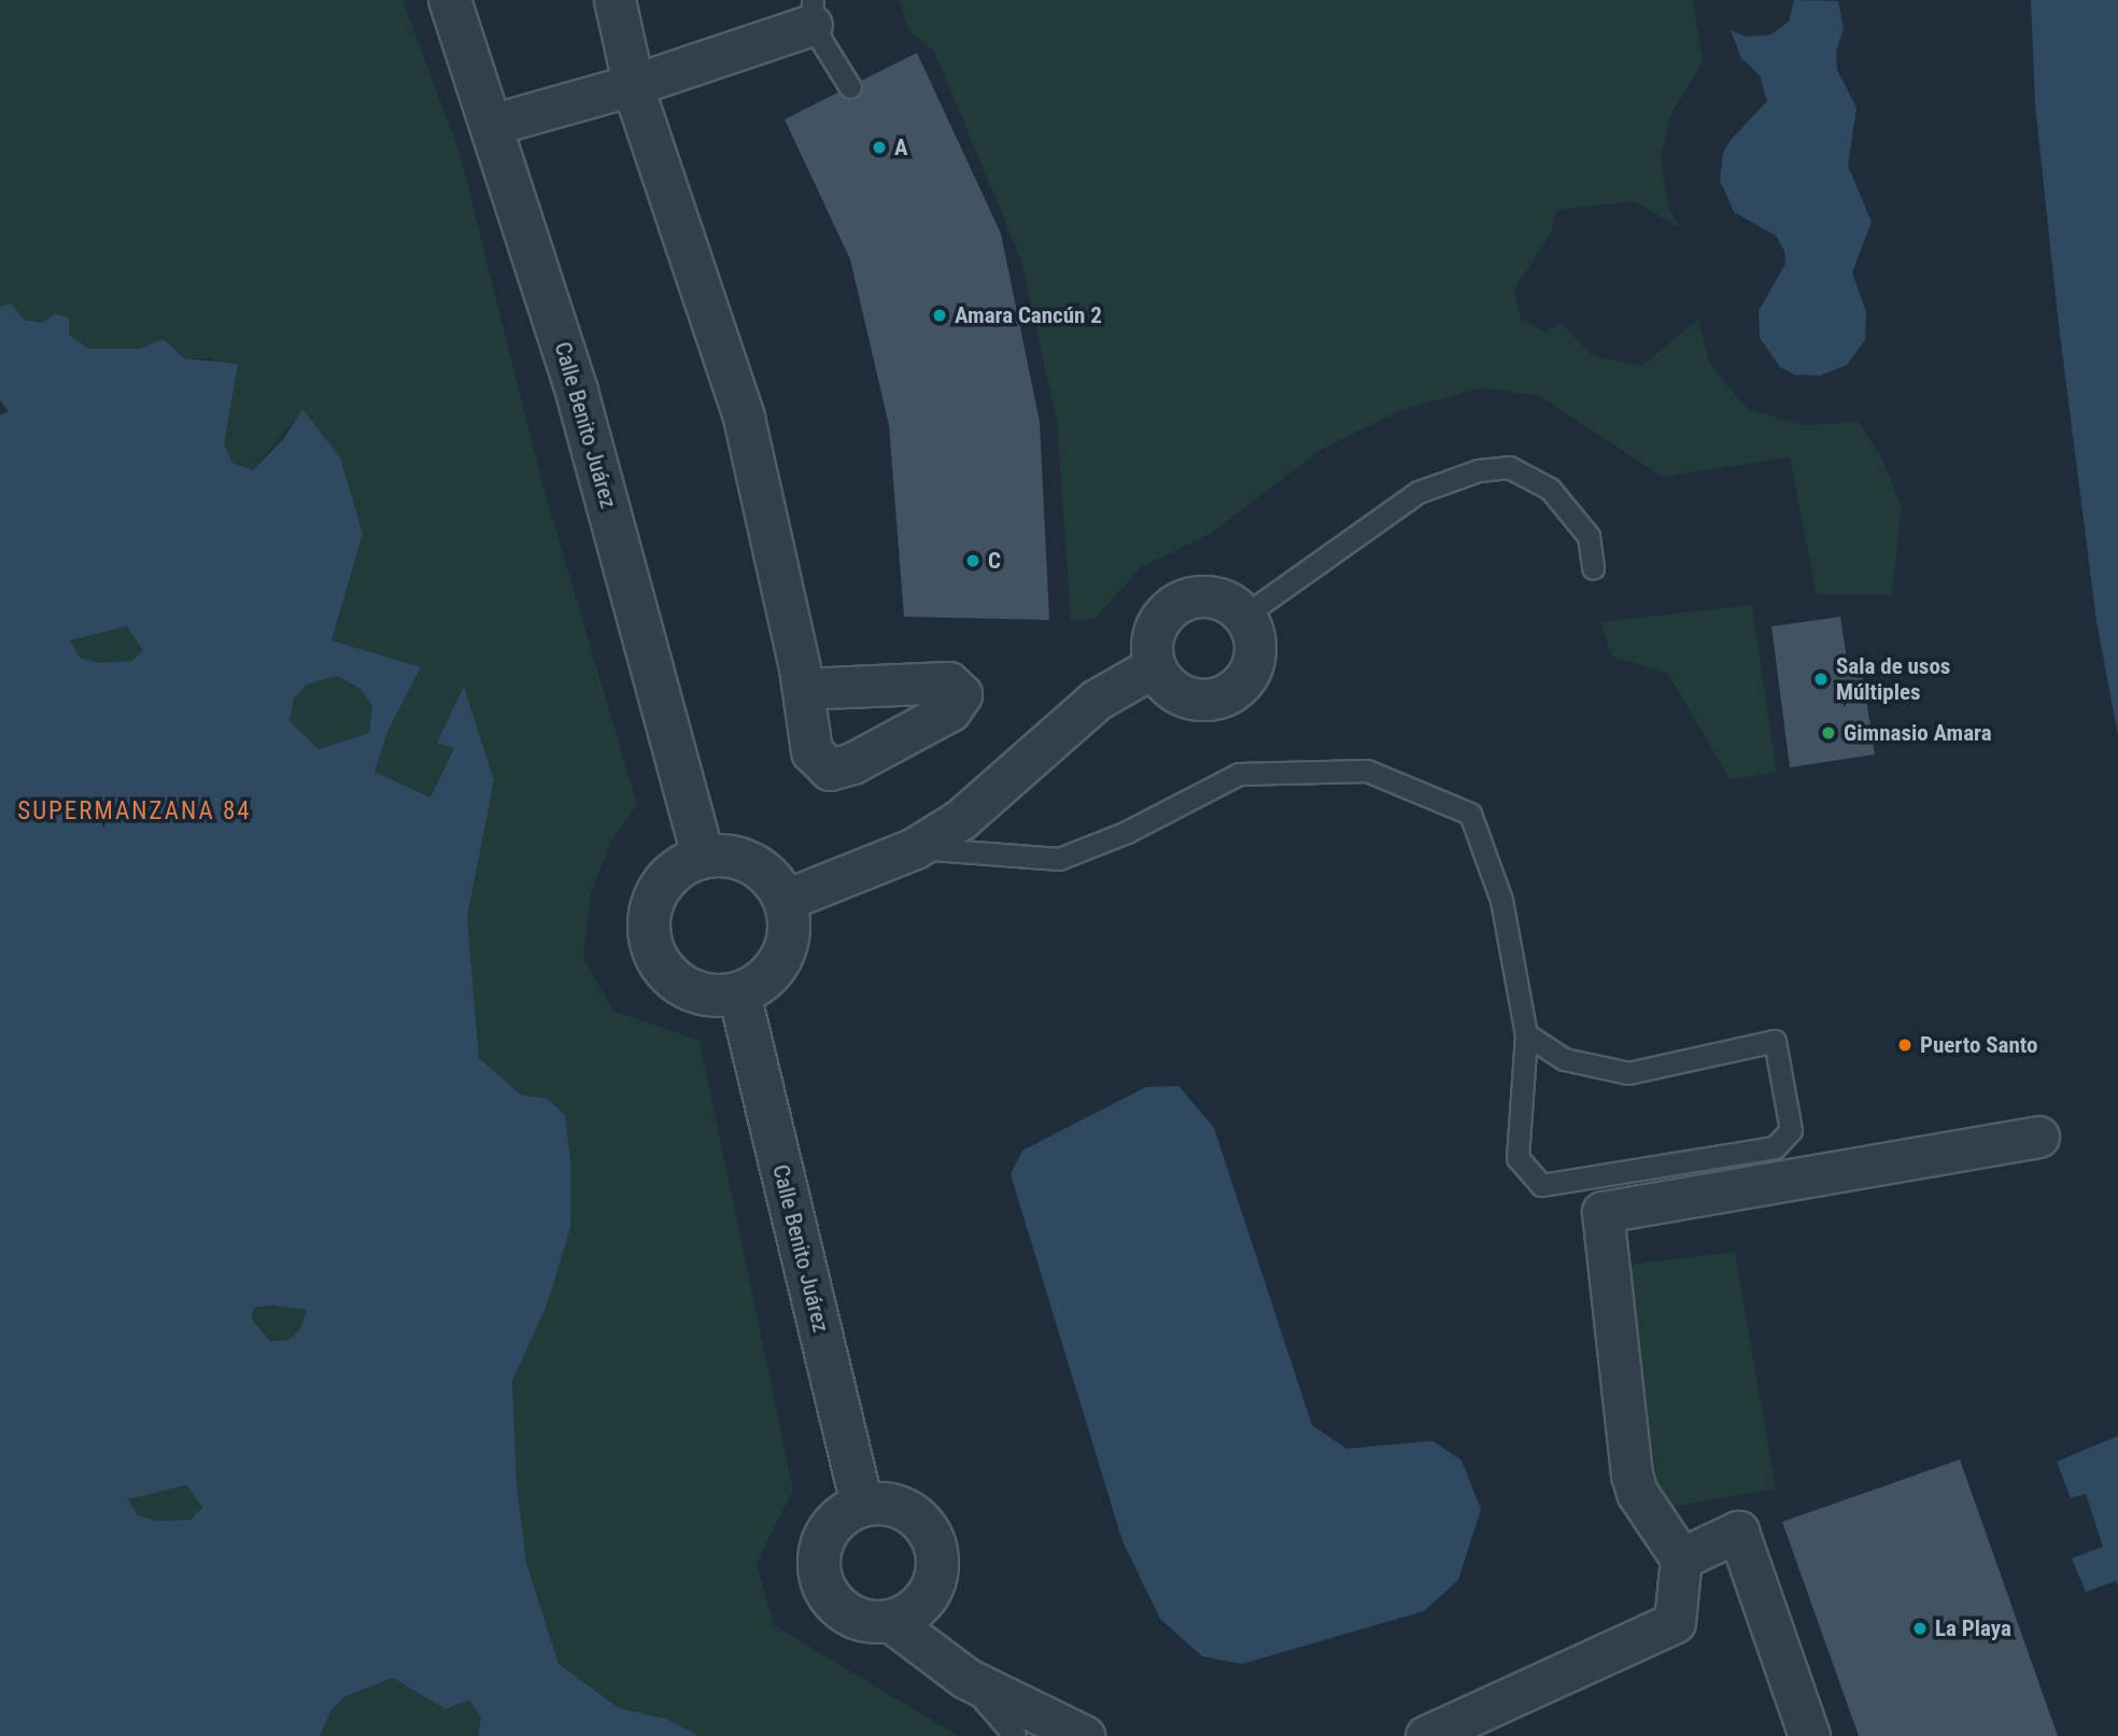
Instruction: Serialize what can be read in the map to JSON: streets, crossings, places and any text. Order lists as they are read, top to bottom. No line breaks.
{"streets":{"street":["Calle Benito Juárez"]},"districts":["SUPERMANZANA 84"],"places":["A","Amara Cancún 2","C","Sala de usos Múltiples","Gimnasio Amara","Puerto Santo","La Playa"]}
